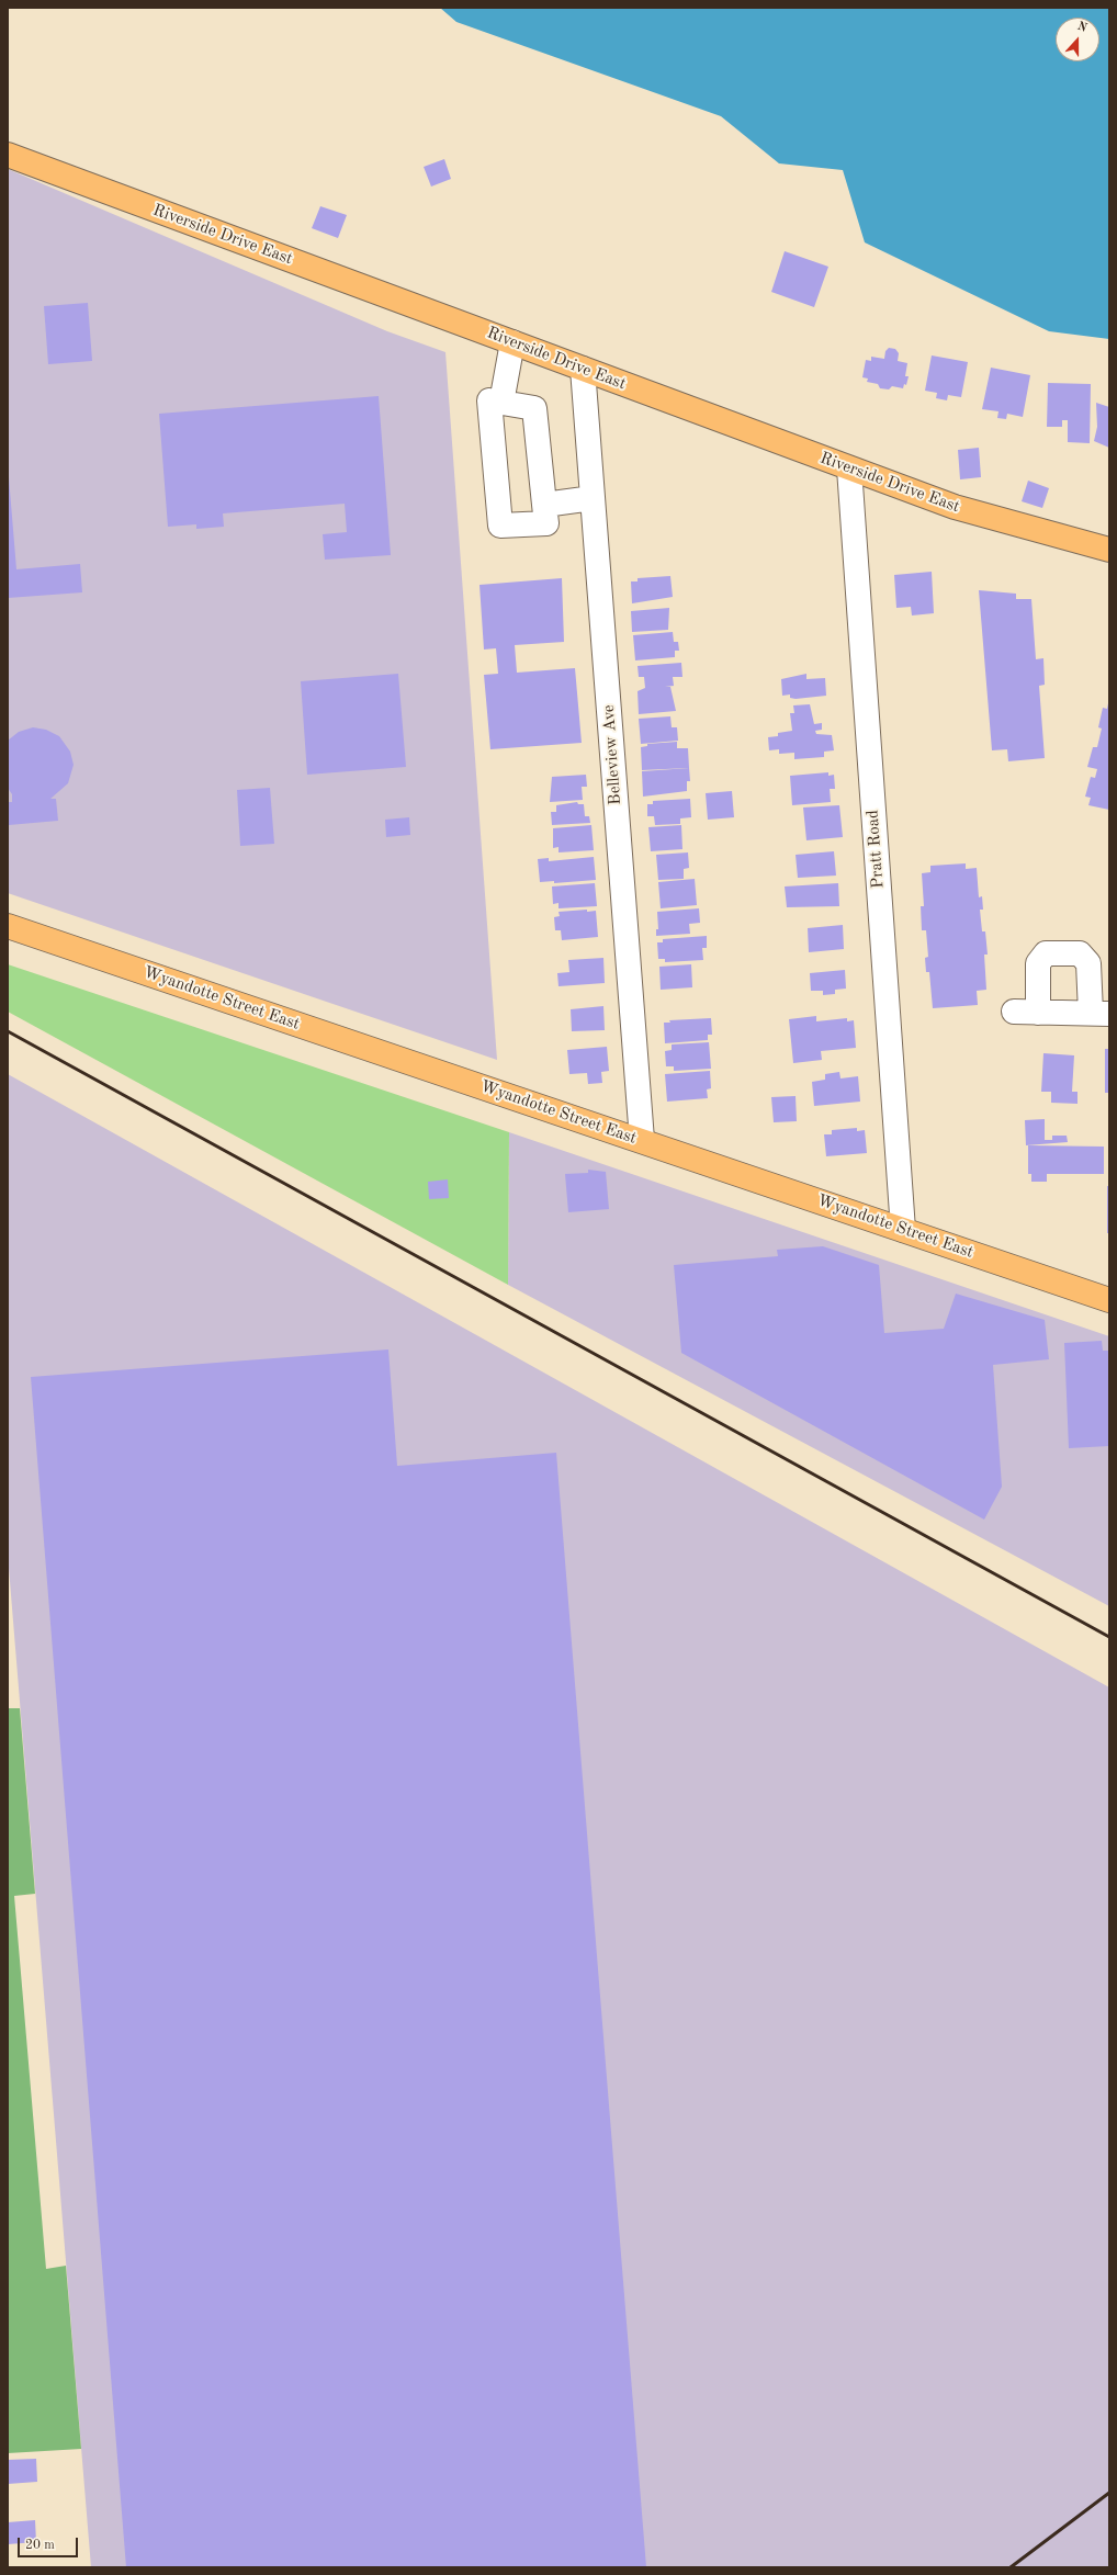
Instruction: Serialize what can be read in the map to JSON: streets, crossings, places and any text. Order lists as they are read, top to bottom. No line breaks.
{"streets":{"main road":["Riverside Drive East","Wyandotte Street East"],"street":["Belleview Ave","Pratt Road"]},"crossings":[["Riverside Drive East","Belleview Ave"],["Riverside Drive East","Pratt Road"],["Belleview Ave","Wyandotte Street East"],["Pratt Road","Wyandotte Street East"]],"scale_bar":"20 m","north":"top"}
